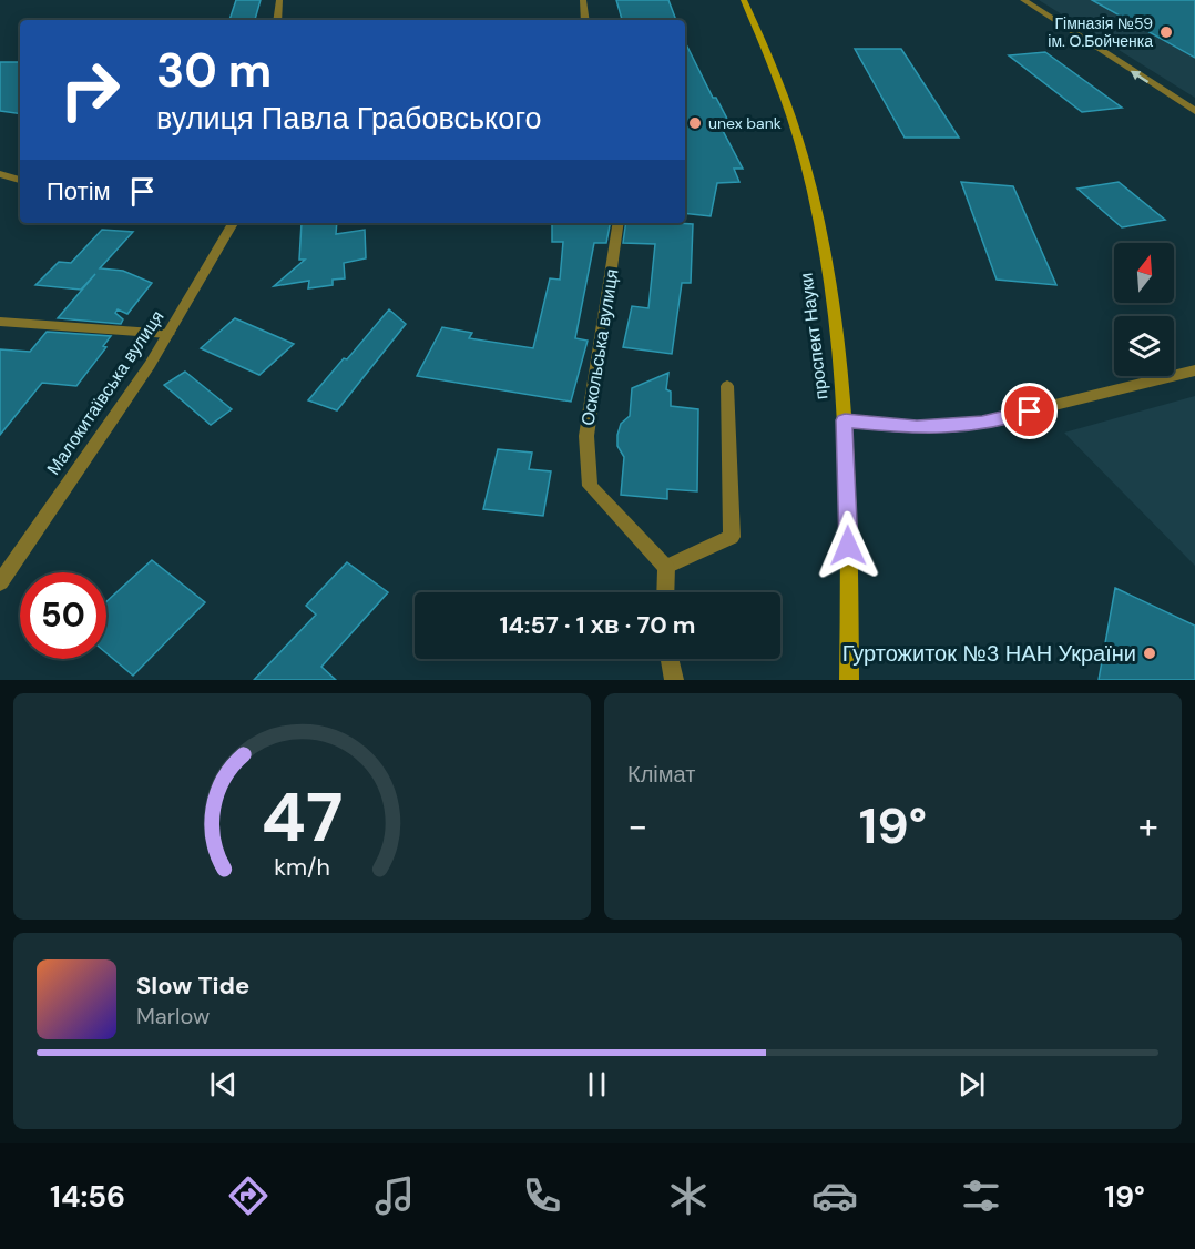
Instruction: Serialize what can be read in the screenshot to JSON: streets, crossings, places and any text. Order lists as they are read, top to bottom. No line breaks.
{"streets":{"main road":["проспект Науки"],"street":["Оскольська вулиця","Малокитаївська вулиця"]},"places":["Гімназія №59 ім. О.Бойченка","unex bank","Гуртожиток №3 НАН України"],"north":"top","page":{"turn":["30 m","вулиця Павла Грабовського"],"then":"Потім","limit":"50","trip":"14:57 · 1 хв · 70 m","tile":"Клімат","heat":["−","19°","+"],"song":["Slow Tide","Marlow"],"tabs":["14:56","19°"],"gauge":["47","km/h"]}}
